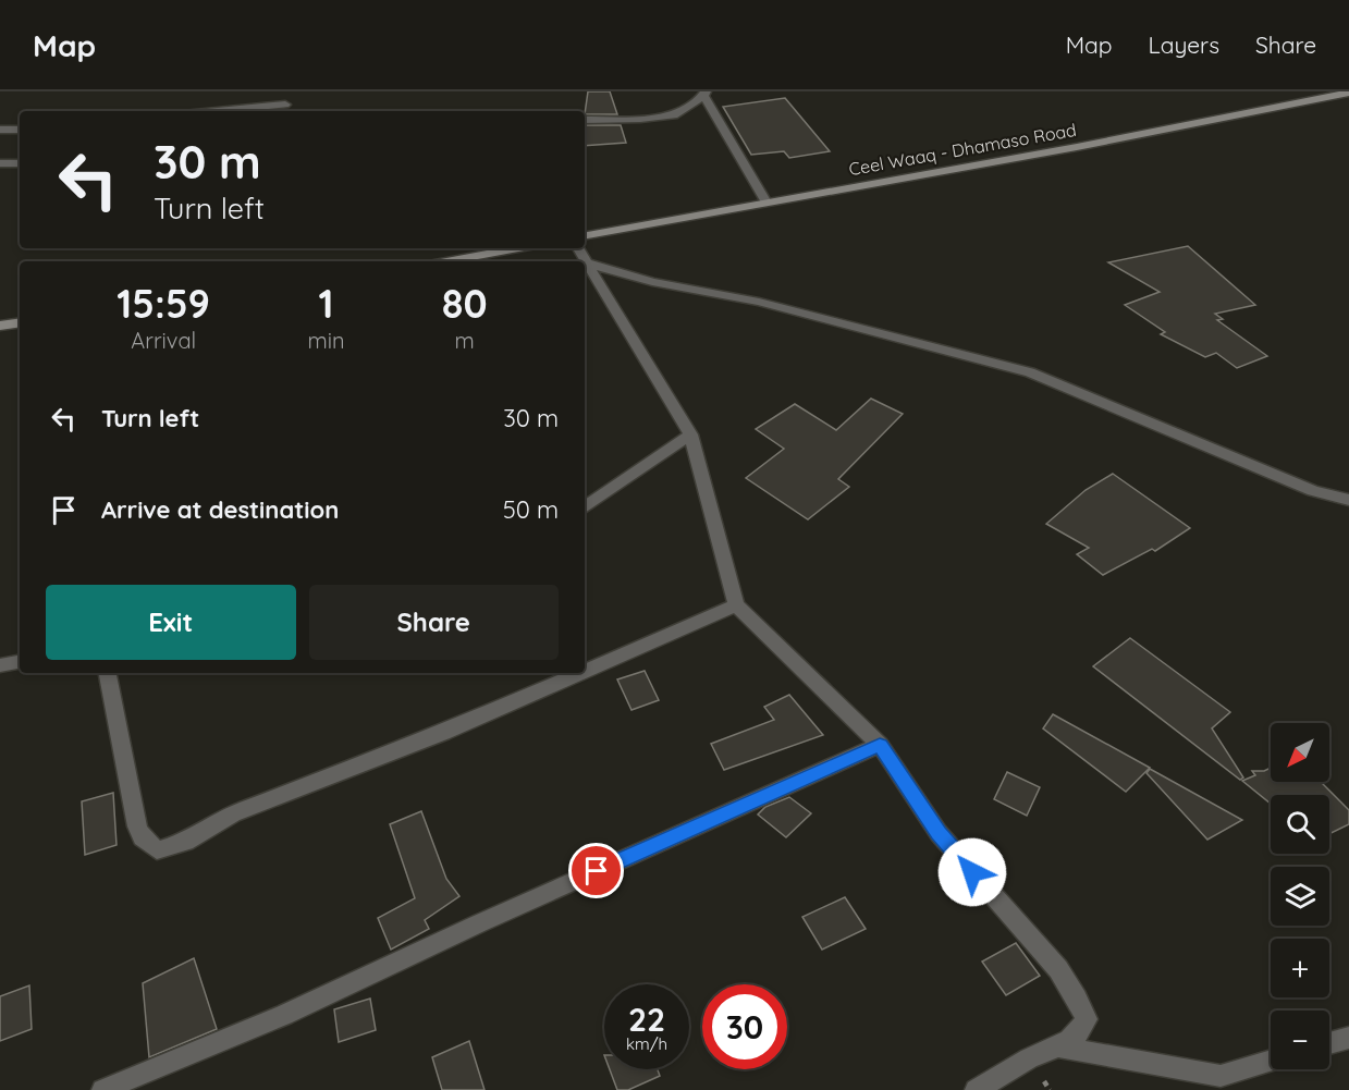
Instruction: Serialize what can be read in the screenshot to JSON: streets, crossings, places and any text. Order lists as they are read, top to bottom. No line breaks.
{"streets":{"main road":["Ceel Waaq - Dhamaso Road"]},"north":"bottom left","page":{"header":"Map","nav":["Map","Layers","Share"],"turn":["30 m","Turn left"],"eta":["15:59","Arrival","1","min","80","m"],"list":[{"name":"Turn left","value":"30 m"},{"name":"Arrive at destination","value":"50 m"}],"buttons":["Exit","Share"],"map_buttons":["+","−"],"speed":"22 km/h","limit":"30"}}
